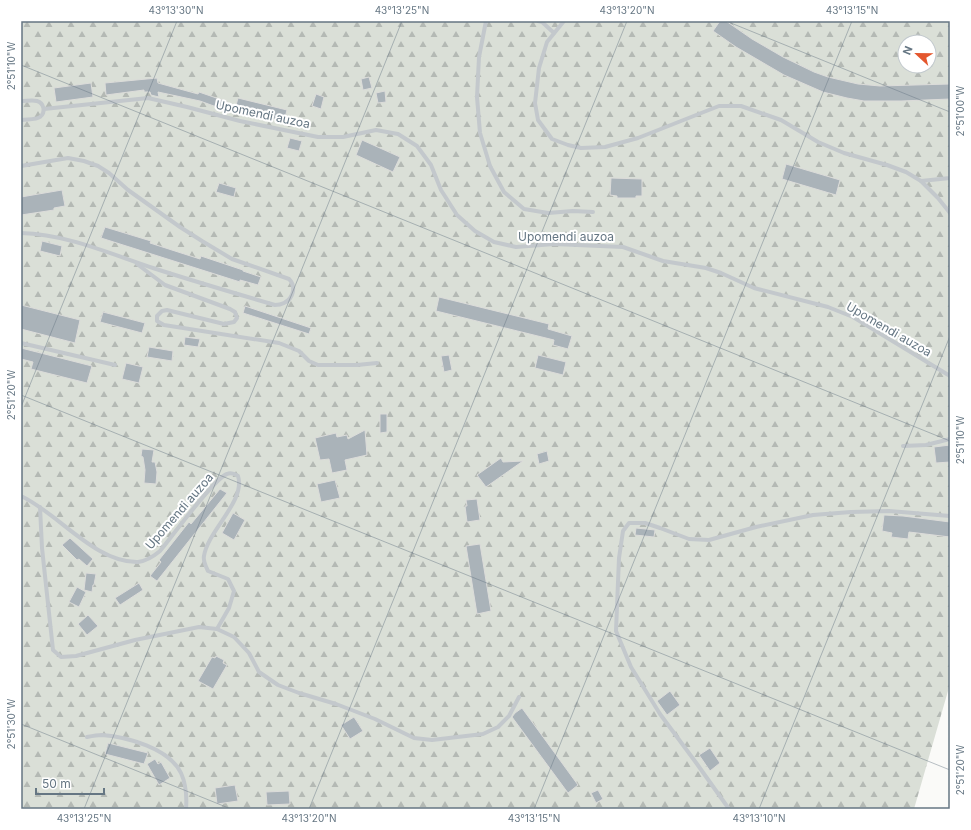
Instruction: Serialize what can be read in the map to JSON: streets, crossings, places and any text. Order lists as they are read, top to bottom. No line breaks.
{"streets":{"lane":["Upomendi auzoa"]},"scale_bar":"50 m","north":"left","coordinates":["43°13'30\"N","43°13'25\"N","43°13'20\"N","43°13'15\"N","2°51'10\"W","2°51'00\"W","2°51'20\"W","2°51'30\"W","43°13'10\"N"]}
